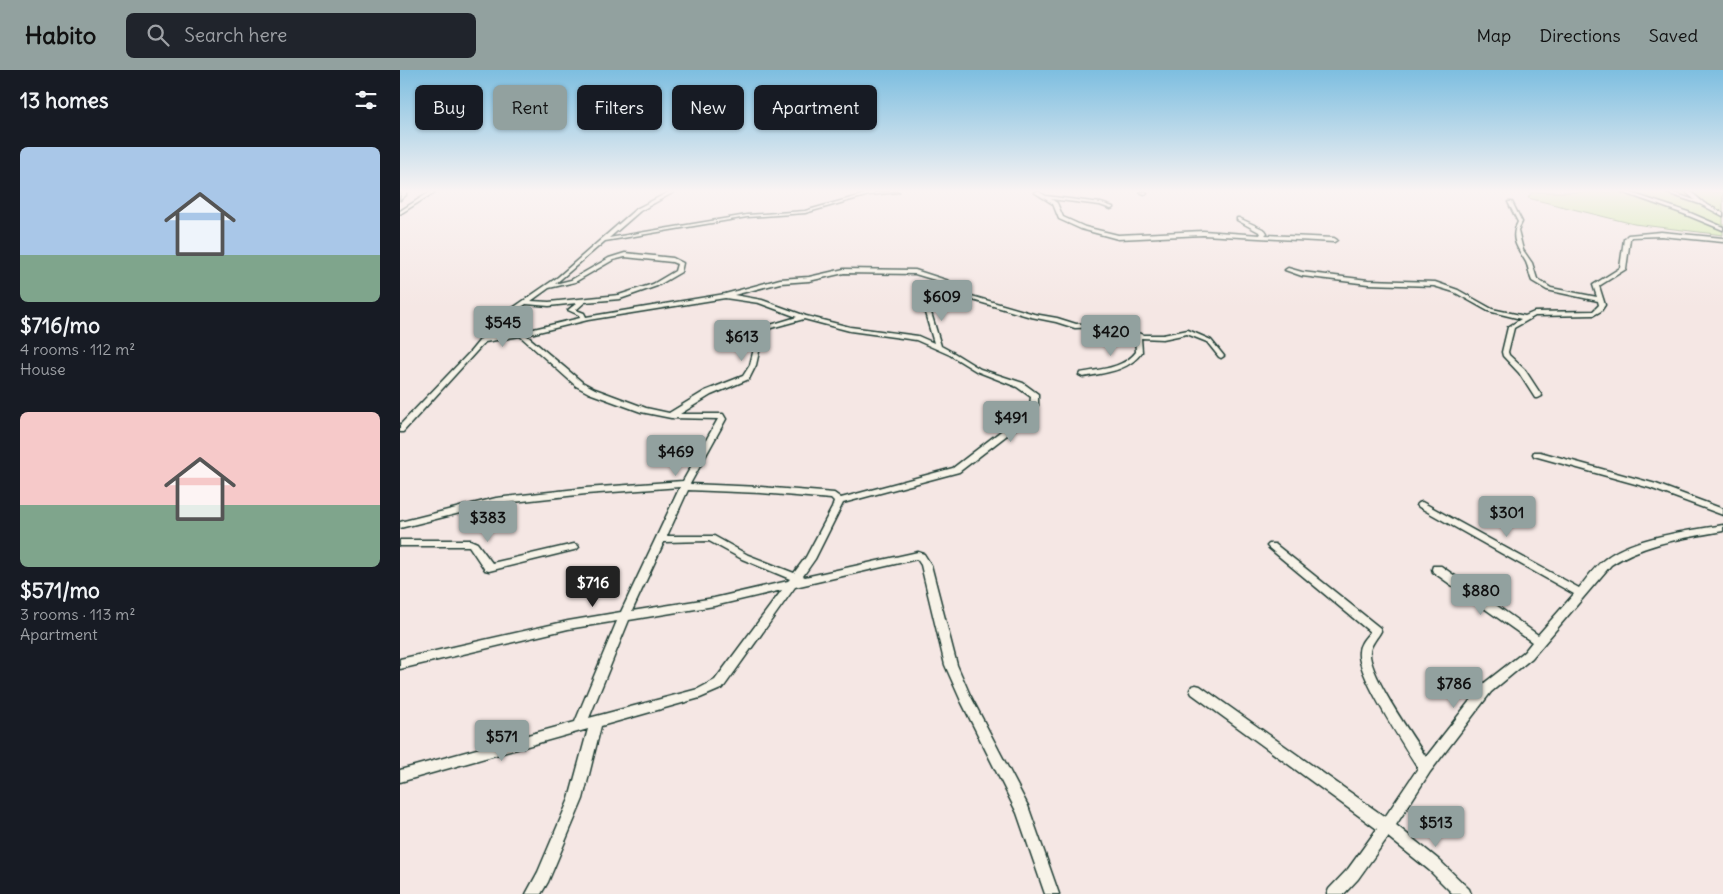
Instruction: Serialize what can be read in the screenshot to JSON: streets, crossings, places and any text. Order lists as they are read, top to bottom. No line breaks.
{"page":{"header":"Habito","search":"Search here","nav":["Map","Directions","Saved"],"heading":"13 homes","chip":["Buy","Rent","Filters","New","Apartment"],"list":[{"name":"$716/mo","note":"4 rooms · 112 m² · House"},{"name":"$571/mo","note":"3 rooms · 113 m² · Apartment"}],"price":["$609","$545","$420","$613","$491","$469","$301","$383","$716","$880","$786","$571","$513"]}}
